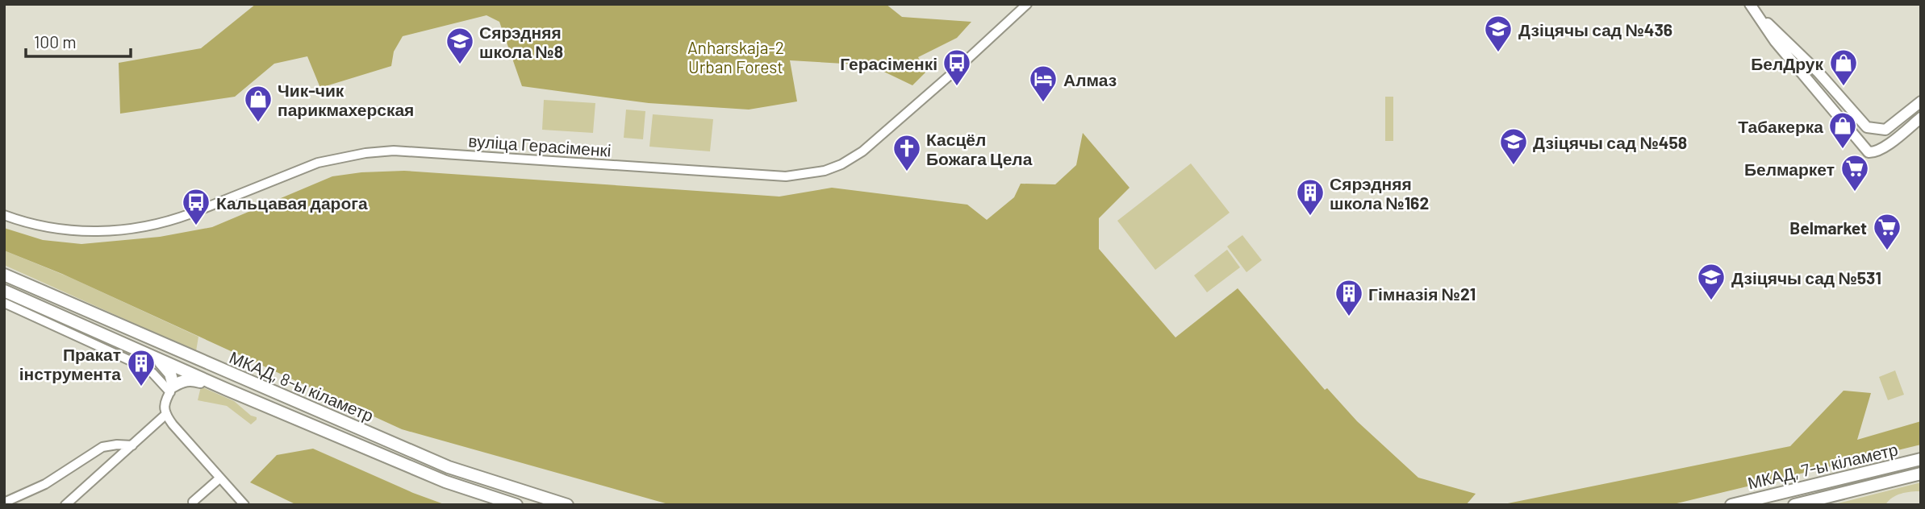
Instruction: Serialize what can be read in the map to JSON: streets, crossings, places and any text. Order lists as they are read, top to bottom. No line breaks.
{"streets":{"highway":["МКАД, 8-ы кіламетр","МКАД, 7-ы кіламетр"],"street":["вуліца Герасіменкі"]},"parks":["Anharskaja-2 Urban Forest"],"places":{"school or university":["Дзіцячы сад №436","Сярэдняя школа №8","Дзіцячы сад №458","Дзіцячы сад №531"],"bus stop":["Герасіменкі","Кальцавая дарога"],"shop":["БелДрук","Чик-чик парикмахерская","Табакерка"],"hotel":["Алмаз"],"church":["Касцёл Божага Цела"],"supermarket":["Белмаркет","Belmarket"],"building":["Сярэдняя школа №162","Гімназія №21","Пракат інструмента"]},"scale_bar":"100 m"}
